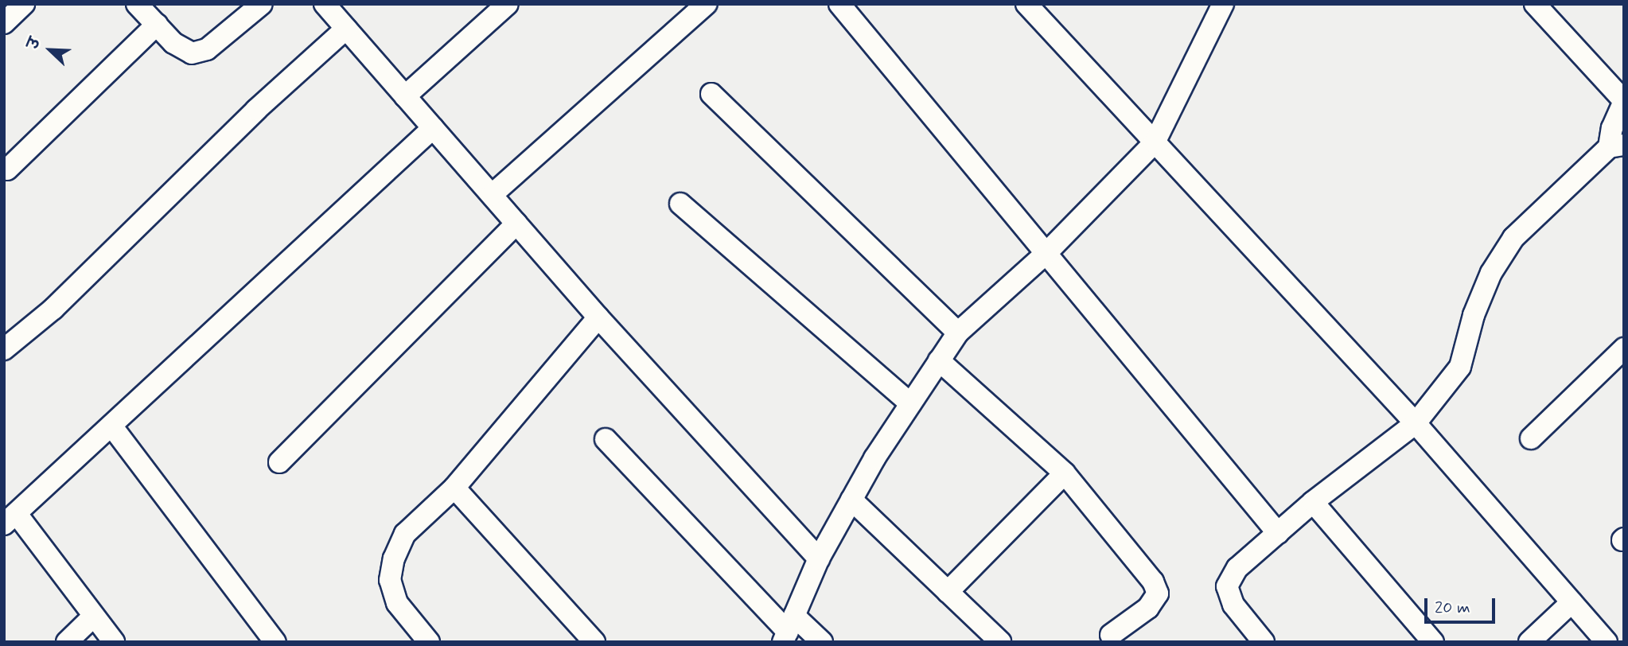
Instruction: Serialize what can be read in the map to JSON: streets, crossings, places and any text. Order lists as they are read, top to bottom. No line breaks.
{"scale_bar":"20 m","north":"top left"}
